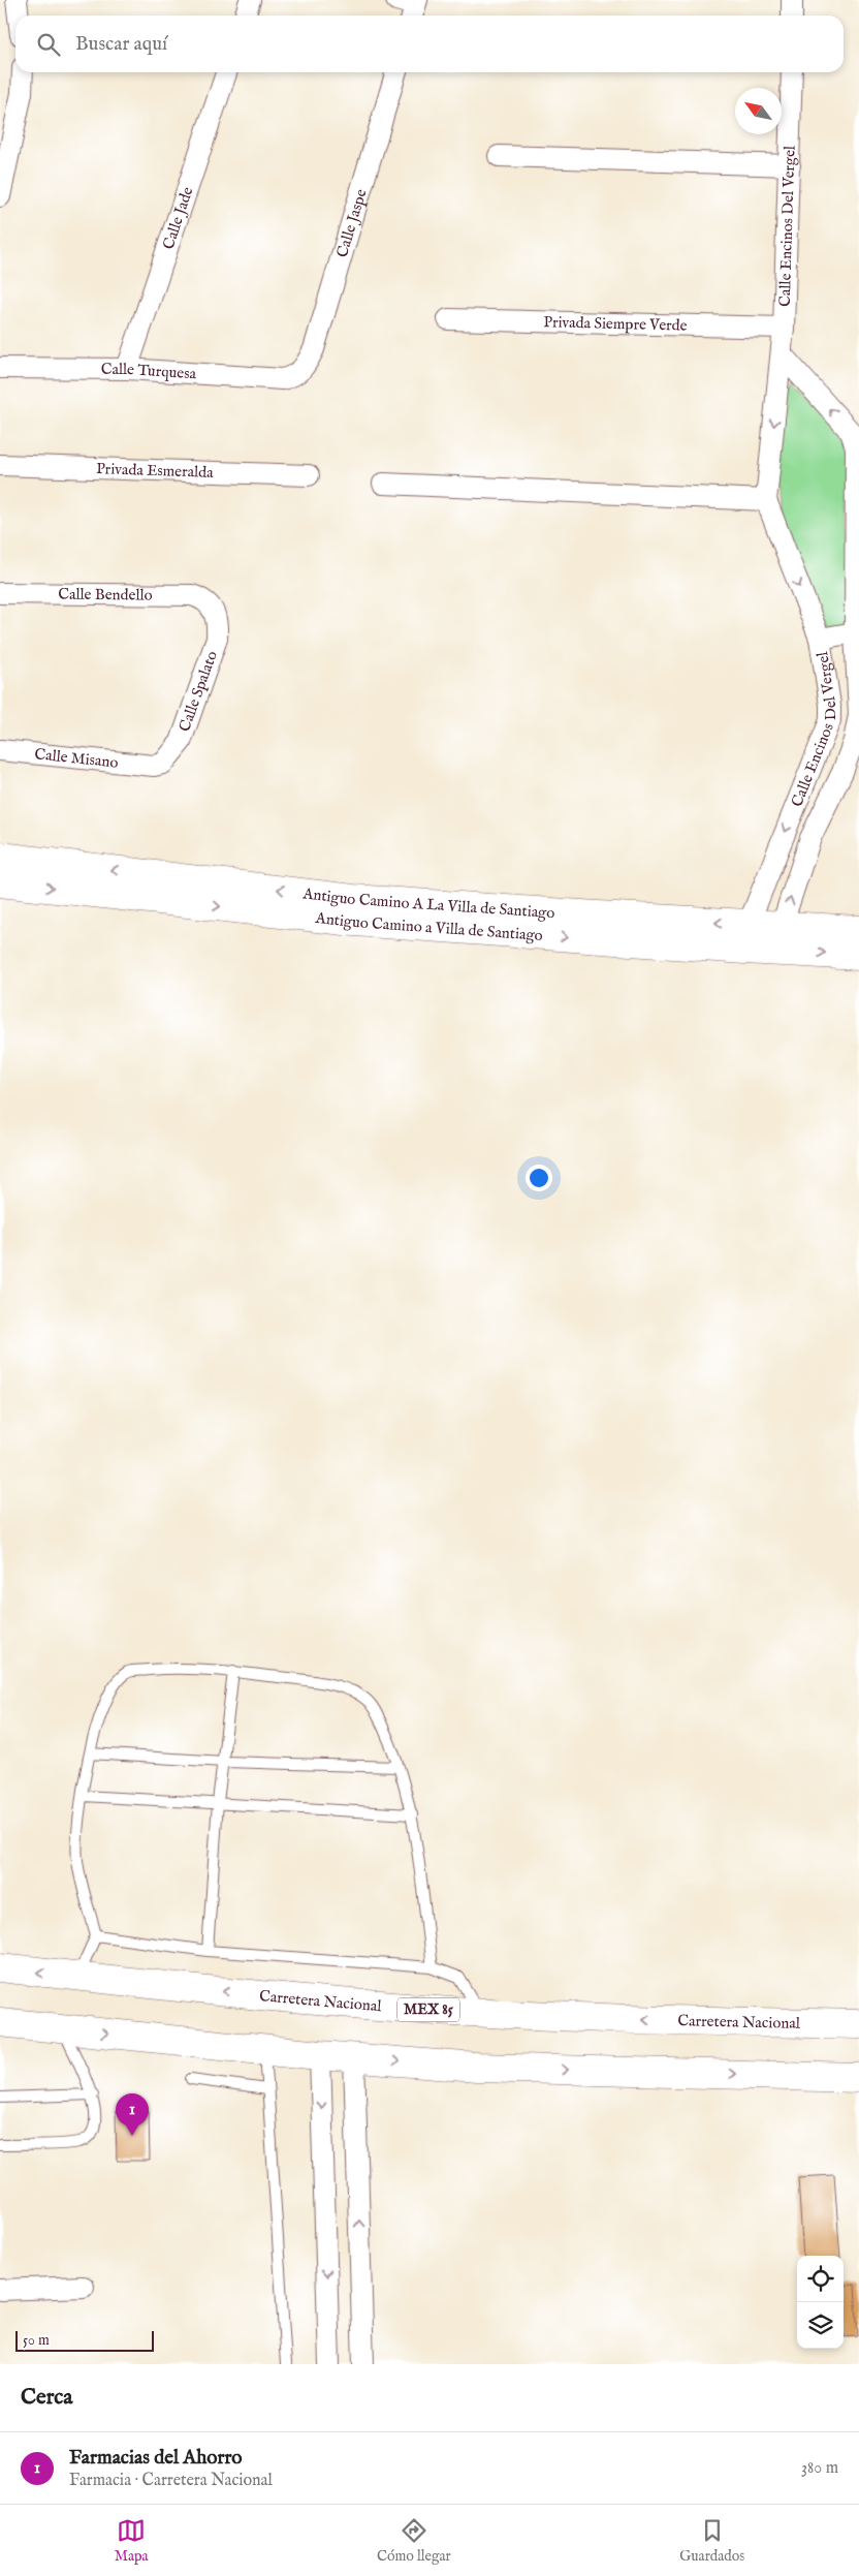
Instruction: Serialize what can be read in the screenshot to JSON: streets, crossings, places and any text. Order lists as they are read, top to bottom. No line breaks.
{"streets":{"main road":["Antiguo Camino A La Villa de Santiago","Antiguo Camino a Villa de Santiago","Carretera Nacional","MEX 85"],"street":["Calle Jade","Calle Jaspe","Calle Encinos Del Vergel","Privada Siempre Verde","Calle Turquesa","Privada Esmeralda","Calle Bendello","Calle Spalato","Calle Misano"]},"crossings":[["Calle Jade","Calle Turquesa"],["Calle Jaspe","Calle Turquesa"],["Calle Encinos Del Vergel","Privada Siempre Verde"],["Calle Encinos Del Vergel","Antiguo Camino A La Villa de Santiago"],["Calle Encinos Del Vergel","Antiguo Camino a Villa de Santiago"],["Calle Bendello","Calle Spalato"],["Calle Spalato","Calle Misano"],["Antiguo Camino A La Villa de Santiago","Antiguo Camino a Villa de Santiago"]],"one_way":["Antiguo Camino A La Villa de Santiago","Antiguo Camino a Villa de Santiago"],"scale_bar":"50 m","north":"top left","page":{"search":"Buscar aquí","pins":"1","scale":"50 m","heading":"Cerca","list":[{"mark":"1","name":"Farmacias del Ahorro","note":"Farmacia · Carretera Nacional","value":"380 m"}],"nav":["Mapa","Cómo llegar","Guardados"]}}
